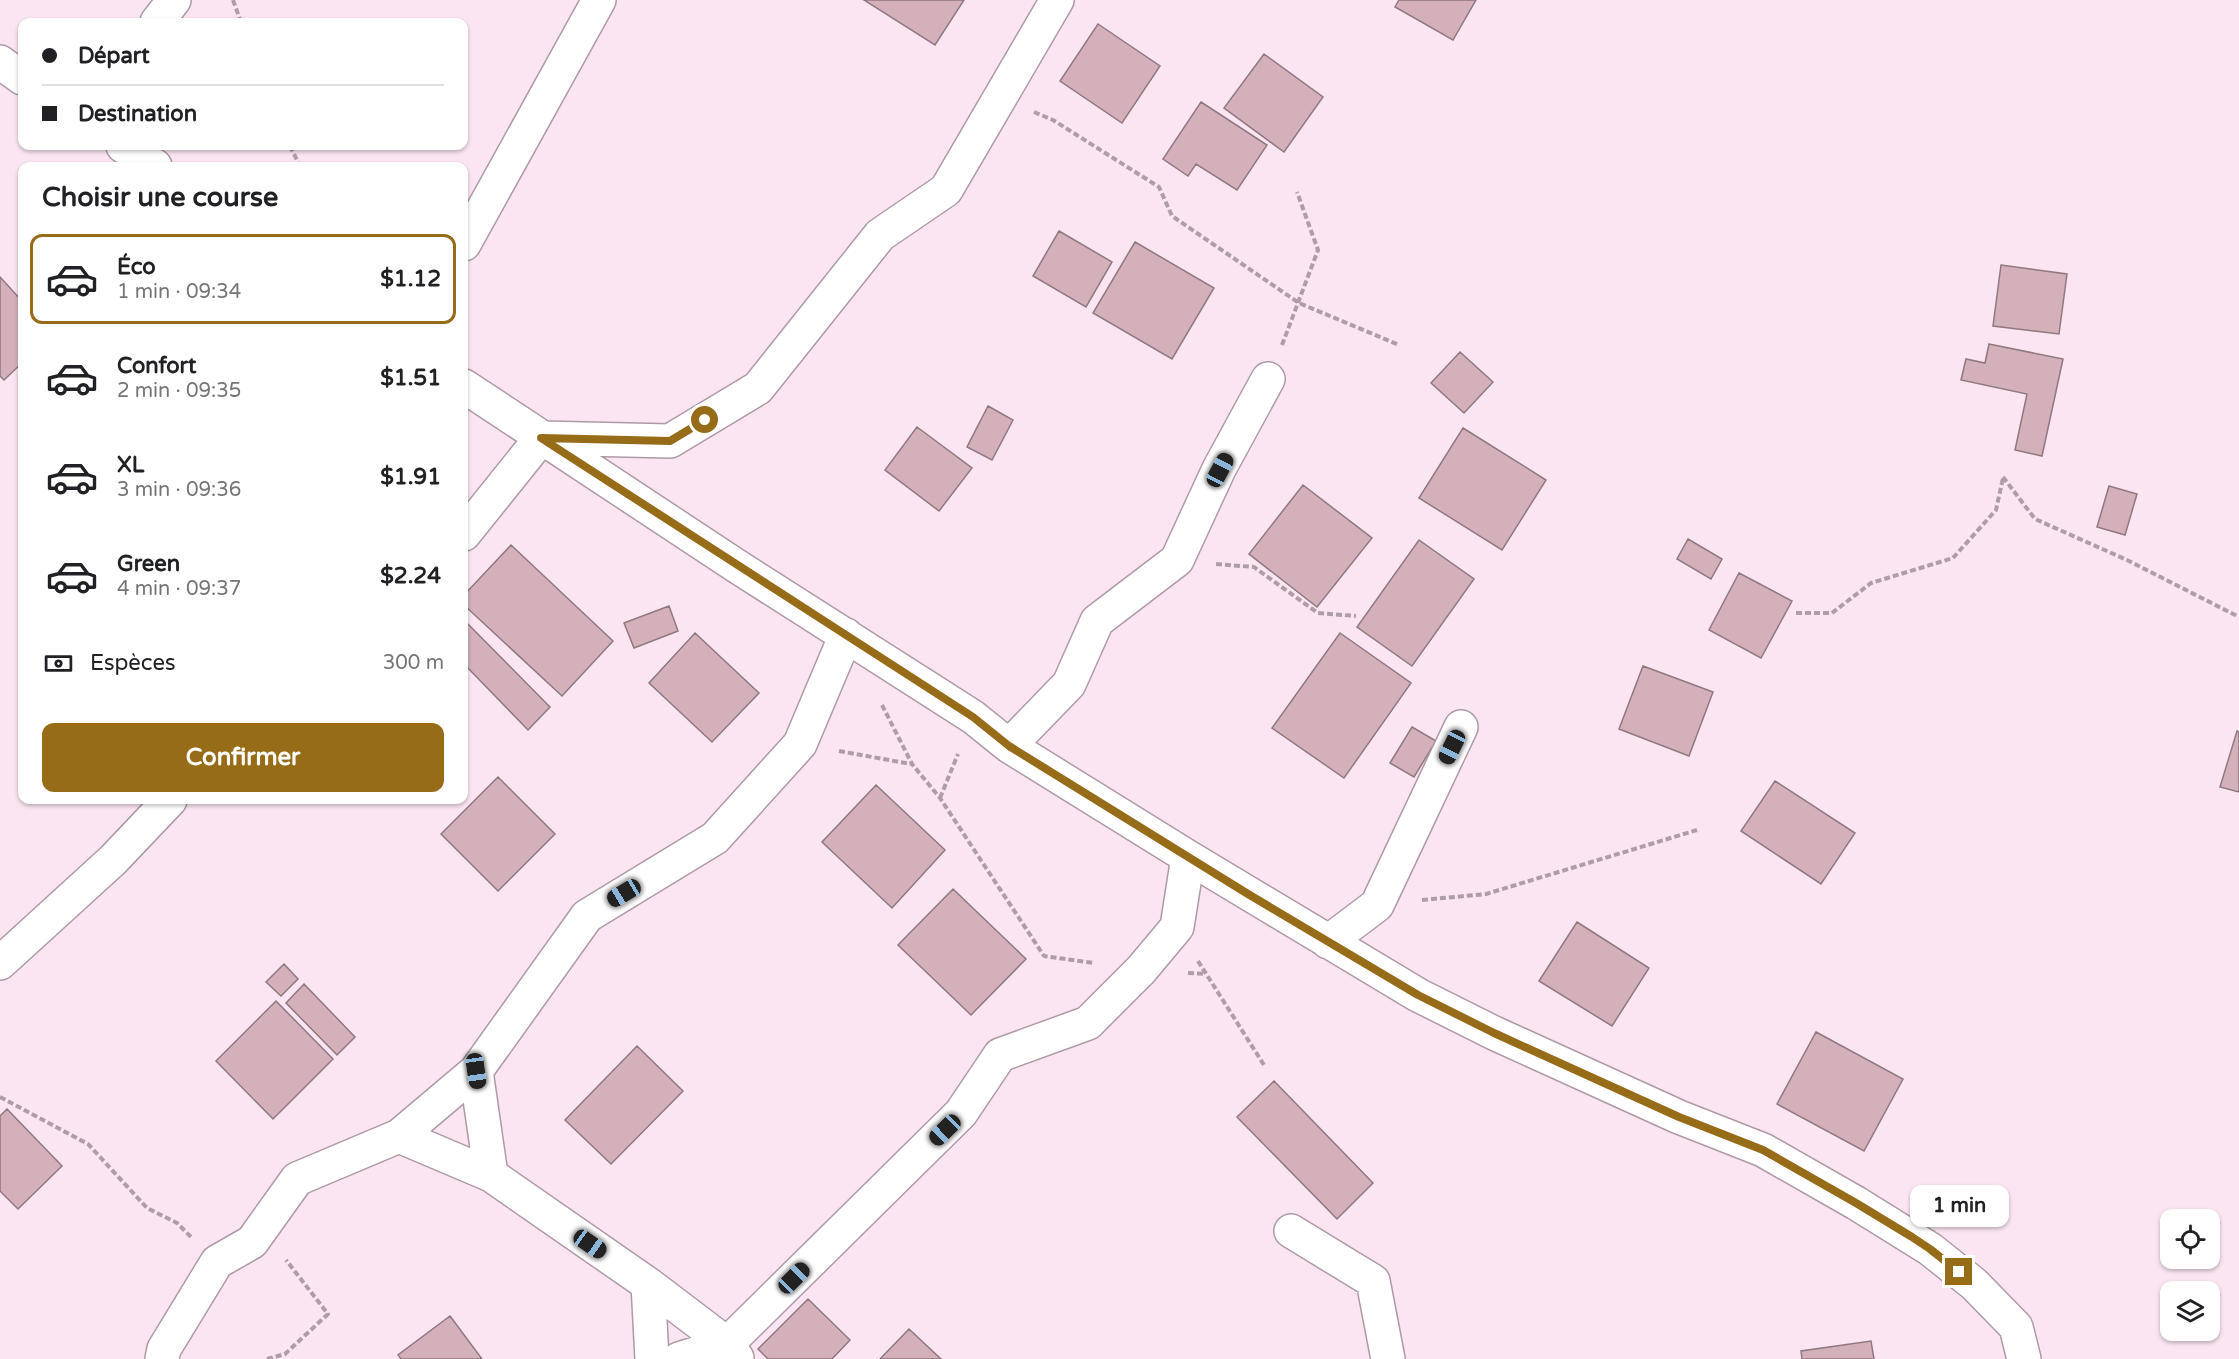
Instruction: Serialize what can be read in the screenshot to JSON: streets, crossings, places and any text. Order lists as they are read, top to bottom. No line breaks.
{"page":{"banner":["Départ","Destination"],"heading":"Choisir une course","list":[{"name":"Éco","note":"1 min · 09:34","value":"$1.12"},{"name":"Confort","note":"2 min · 09:35","value":"$1.51"},{"name":"XL","note":"3 min · 09:36","value":"$1.91"},{"name":"Green","note":"4 min · 09:37","value":"$2.24"}],"pay":["Espèces","300 m"],"buttons":"Confirmer","bubble":"1 min"}}
